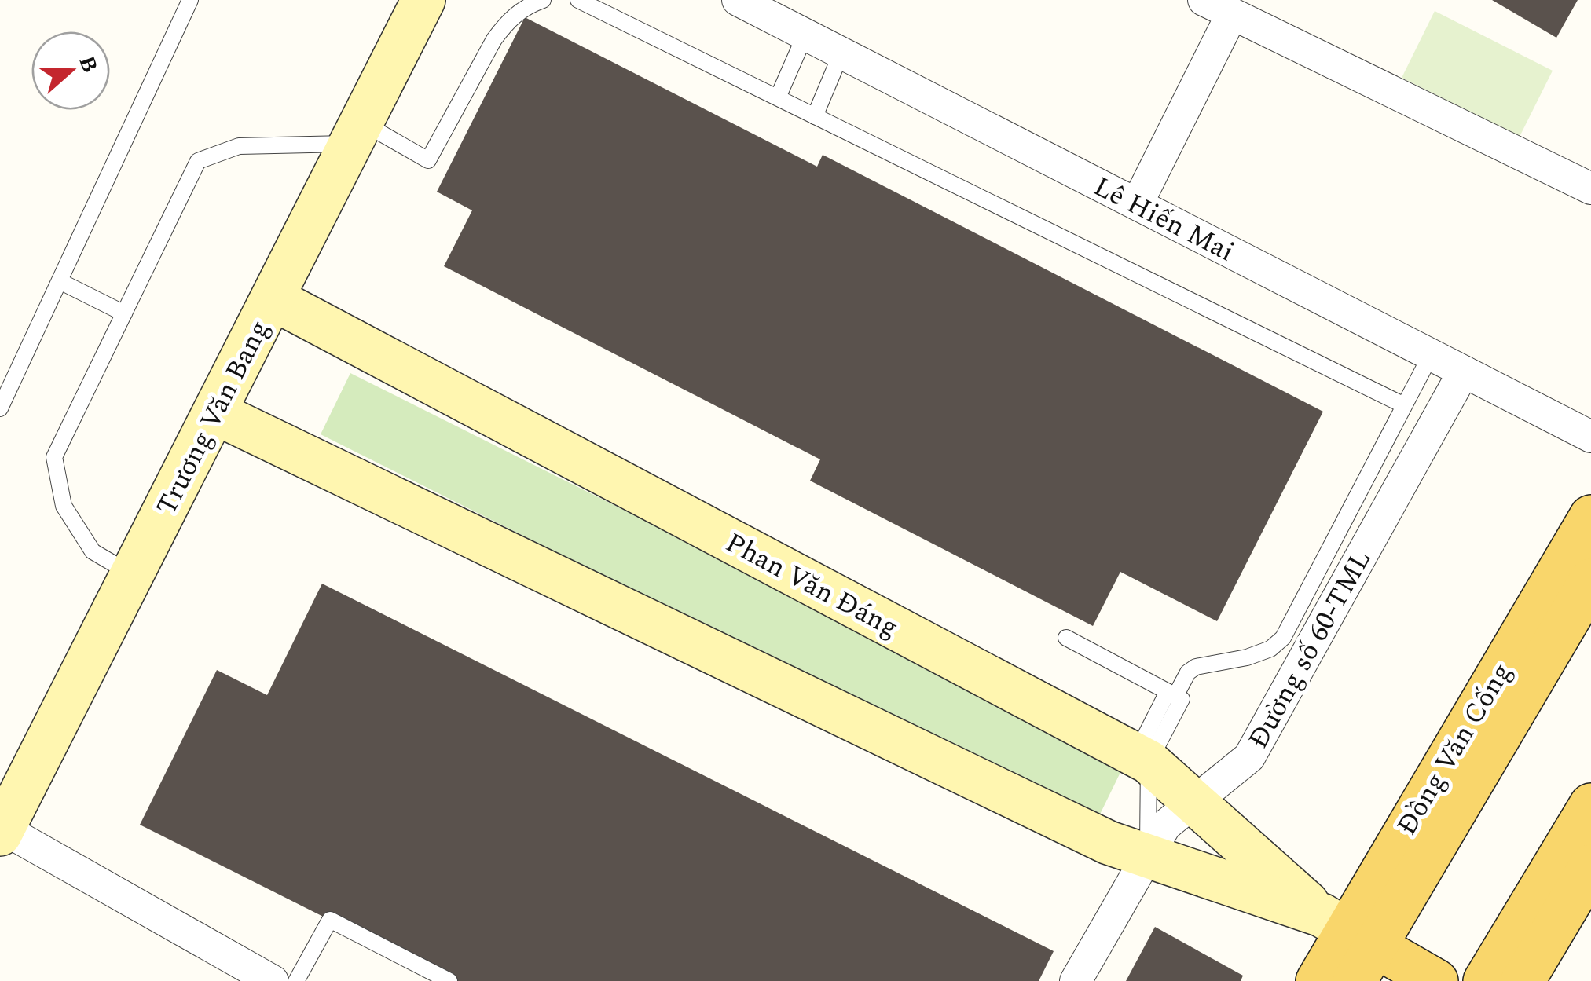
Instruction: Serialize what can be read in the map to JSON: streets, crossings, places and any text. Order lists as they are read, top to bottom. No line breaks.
{"streets":{"main road":["Đồng Văn Cống"],"street":["Lê Hiến Mai","Trương Văn Bang","Phan Văn Đáng","Đường số 60-TML"]},"crossings":[["Lê Hiến Mai","Đường số 60-TML"],["Trương Văn Bang","Phan Văn Đáng"],["Phan Văn Đáng","Đường số 60-TML"],["Phan Văn Đáng","Đồng Văn Cống"]],"north":"right"}
